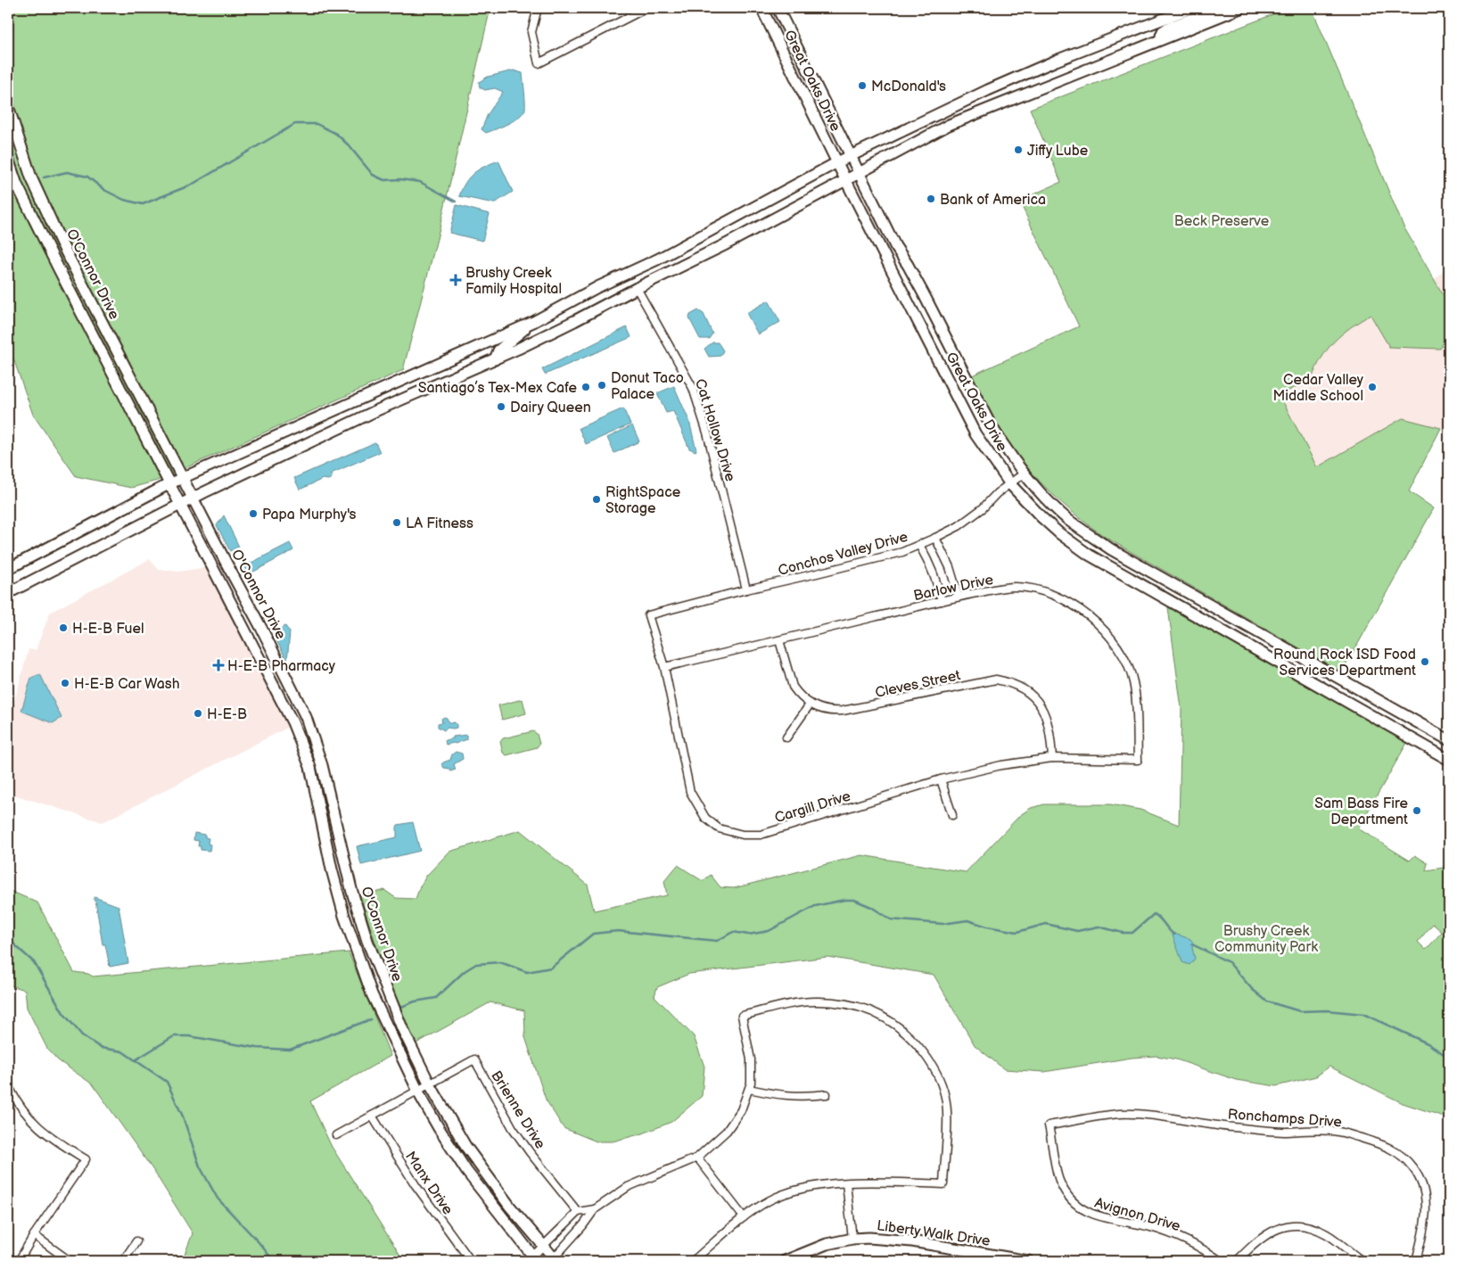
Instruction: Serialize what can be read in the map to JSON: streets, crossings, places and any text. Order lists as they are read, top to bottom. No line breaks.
{"streets":{"main road":["Great Oaks Drive","O'Connor Drive","Liberty Walk Drive"],"street":["Cat Hollow Drive","Conchos Valley Drive","Barlow Drive","Cleves Street","Cargill Drive","Brienne Drive","Ronchamps Drive","Manx Drive","Avignon Drive"]},"crossings":[["Great Oaks Drive","Conchos Valley Drive"],["O'Connor Drive","Brienne Drive"],["Cat Hollow Drive","Conchos Valley Drive"],["Conchos Valley Drive","Cargill Drive"],["Barlow Drive","Cleves Street"],["Barlow Drive","Cargill Drive"],["Cleves Street","Cargill Drive"],["Ronchamps Drive","Avignon Drive"]],"parks":["Beck Preserve","Brushy Creek Community Park"],"places":{"other":["McDonald's","Jiffy Lube","Bank of America","Donut Taco Palace","Santiago’s Tex-Mex Cafe","Cedar Valley Middle School","Dairy Queen","RightSpace Storage","Papa Murphy's","LA Fitness","H-E-B Fuel","Round Rock ISD Food Services Department","H-E-B Car Wash","H-E-B","Sam Bass Fire Department"],"health":["Brushy Creek Family Hospital","H-E-B Pharmacy"]}}
